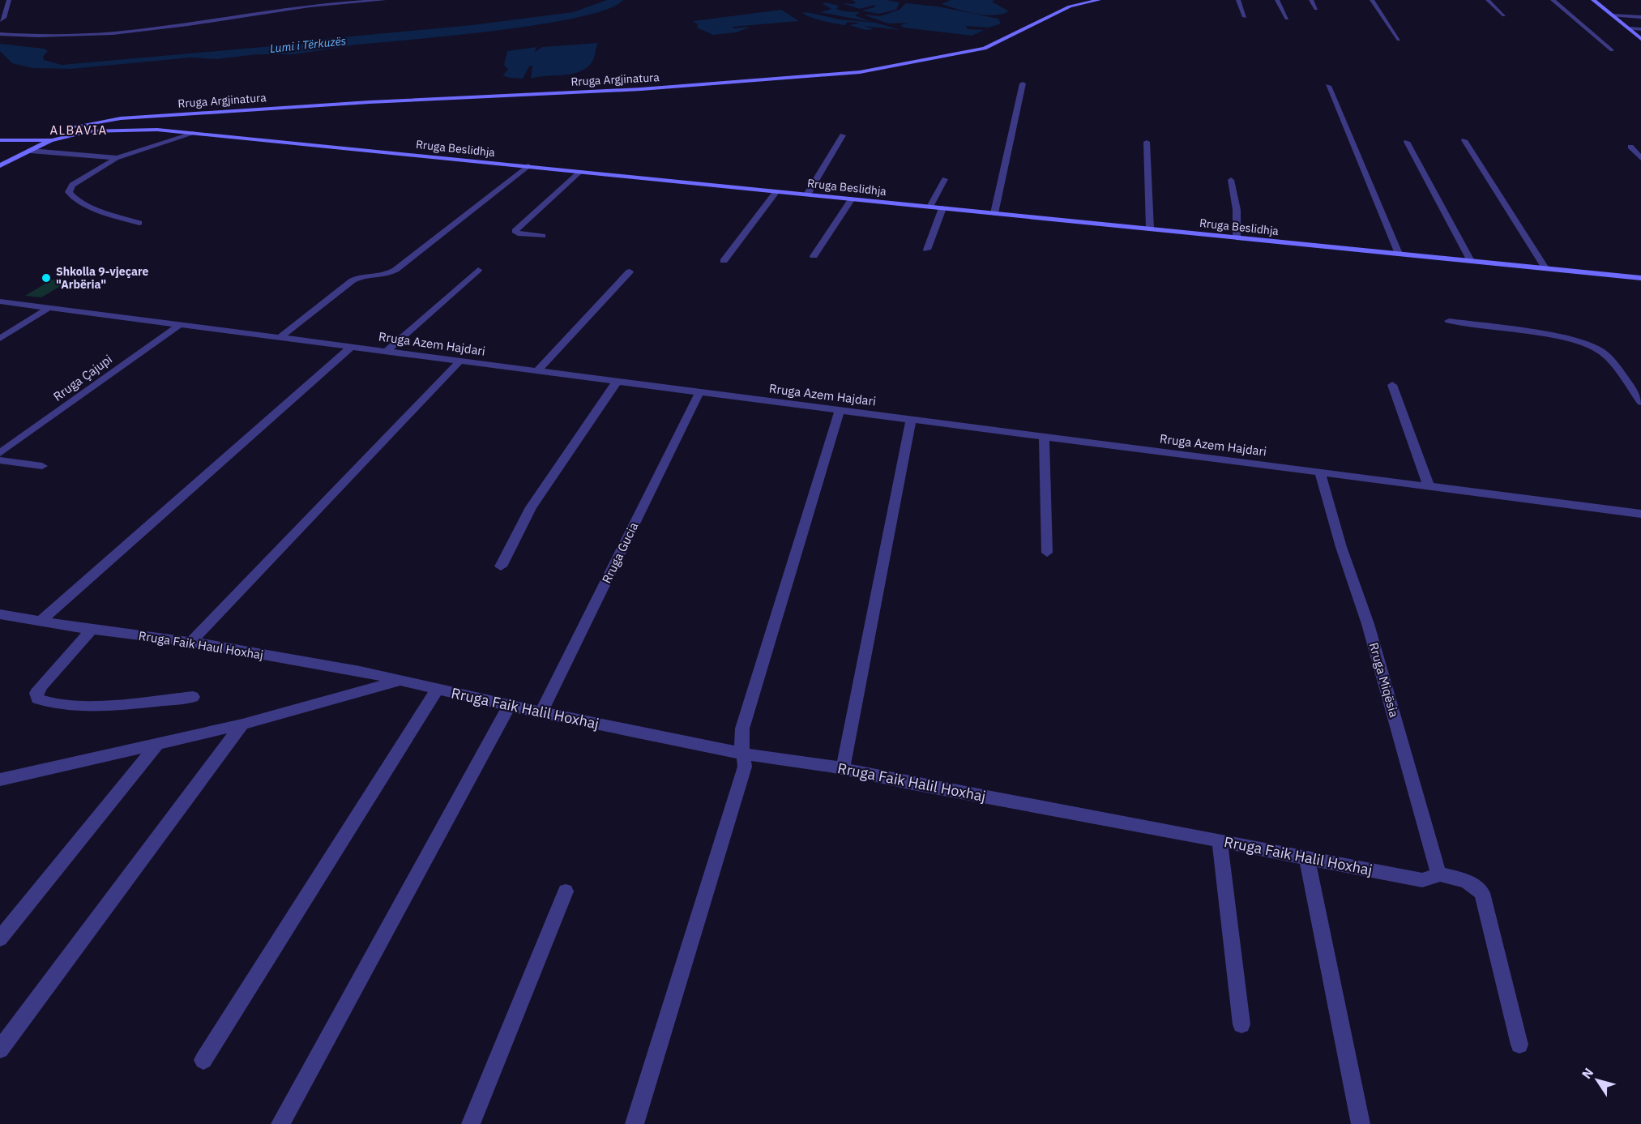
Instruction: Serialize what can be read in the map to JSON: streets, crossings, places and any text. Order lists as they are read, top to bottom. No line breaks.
{"streets":{"main road":["Rruga Argjinatura","Rruga Beslidhja"],"street":["Rruga Azem Hajdari","Rruga Çajupi","Rruga Gucia","Rruga Faik Haul Hoxhaj","Rruga Miqësia","Rruga Faik Halil Hoxhaj"]},"crossings":[["Rruga Argjinatura","Rruga Beslidhja"],["Rruga Azem Hajdari","Rruga Çajupi"],["Rruga Azem Hajdari","Rruga Gucia"],["Rruga Azem Hajdari","Rruga Miqësia"],["Rruga Gucia","Rruga Faik Halil Hoxhaj"],["Rruga Faik Haul Hoxhaj","Rruga Faik Halil Hoxhaj"],["Rruga Miqësia","Rruga Faik Halil Hoxhaj"]],"districts":["ALBAVIA"],"water":["Lumi i Tërkuzës"],"places":["Shkolla 9-vjeçare \"Arbëria\""],"north":"top left"}
